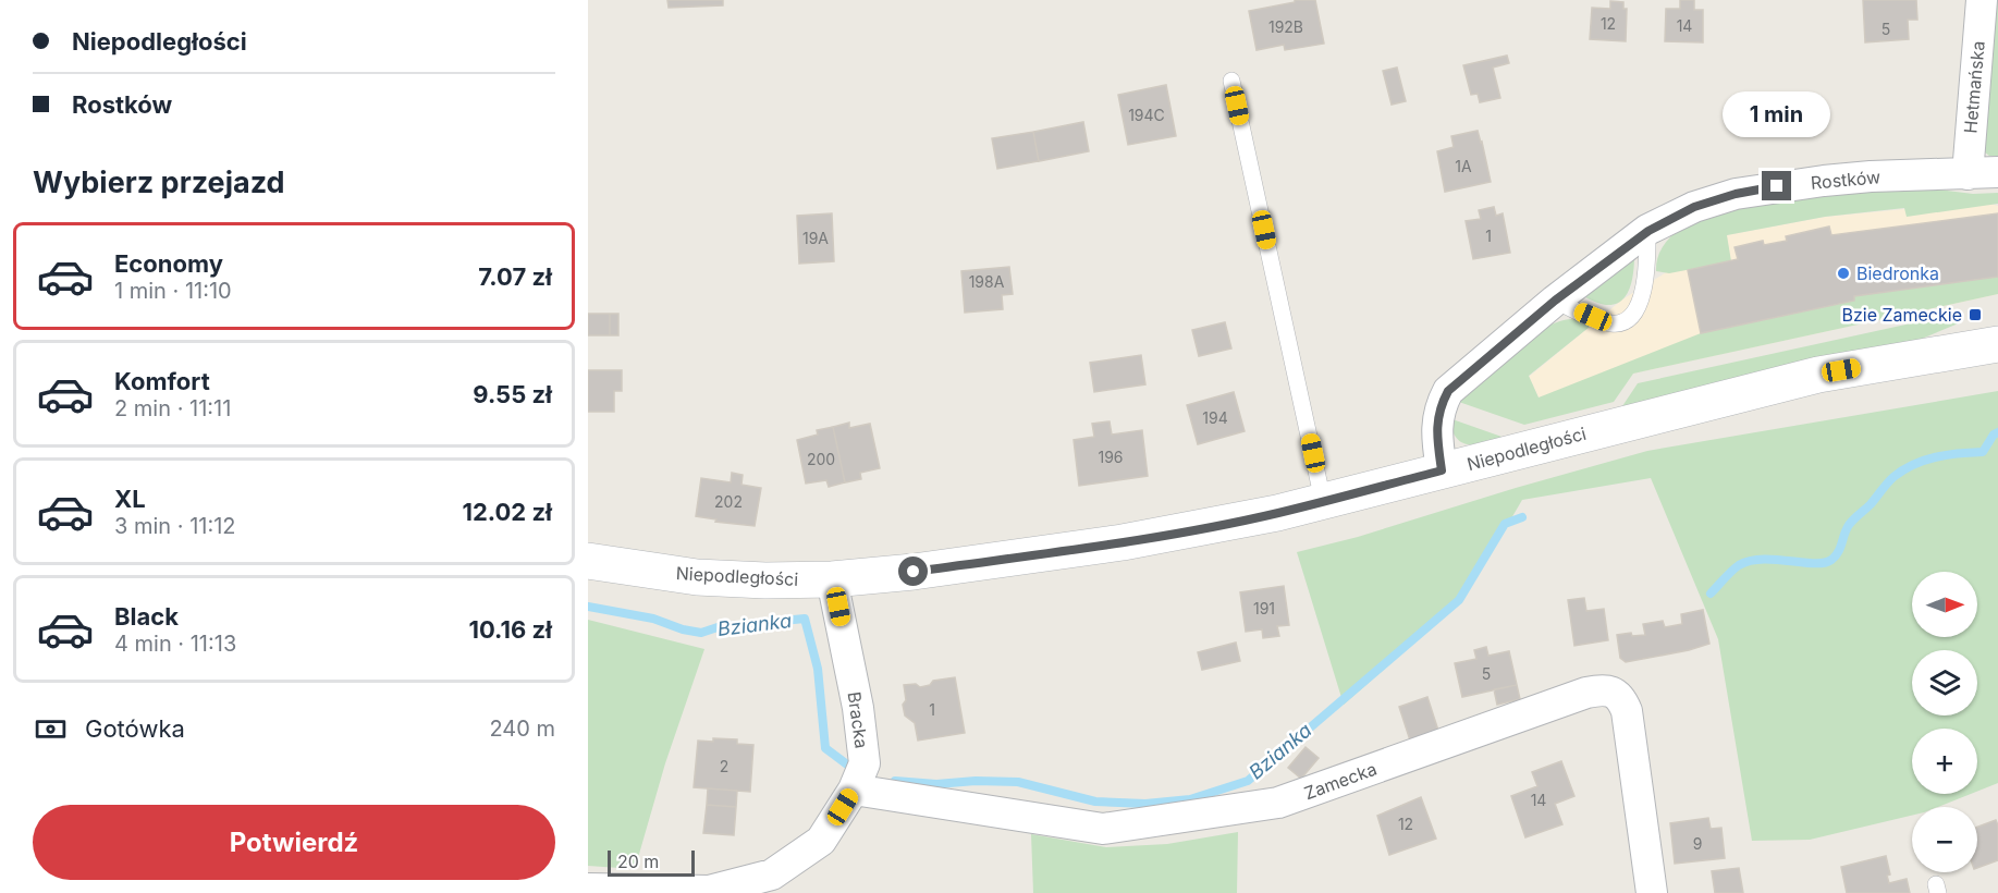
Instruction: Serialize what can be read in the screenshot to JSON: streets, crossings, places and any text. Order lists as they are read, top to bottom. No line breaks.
{"streets":{"street":["Hetmańska","Rostków","Niepodległości","Bracka","Zamecka"]},"crossings":[["Hetmańska","Rostków"],["Rostków","Niepodległości"],["Niepodległości","Bracka"],["Bracka","Zamecka"]],"water":["Bzianka"],"places":{"other":["Biedronka"],"transit":["Bzie Zameckie"]},"house_numbers":["12","14","192B","5","194C","1A","1","19A","198A","194","196","200","202","191","5","1","2","14","12","9"],"scale_bar":"20 m","north":"right","page":{"banner":["Niepodległości","Rostków"],"bubble":"1 min","heading":"Wybierz przejazd","list":[{"name":"Economy","note":"1 min · 11:10","value":"7.07 zł"},{"name":"Komfort","note":"2 min · 11:11","value":"9.55 zł"},{"name":"XL","note":"3 min · 11:12","value":"12.02 zł"},{"name":"Black","note":"4 min · 11:13","value":"10.16 zł"}],"map_buttons":["+","−"],"pay":["Gotówka","240 m"],"buttons":"Potwierdź","scale":"20 m"}}
